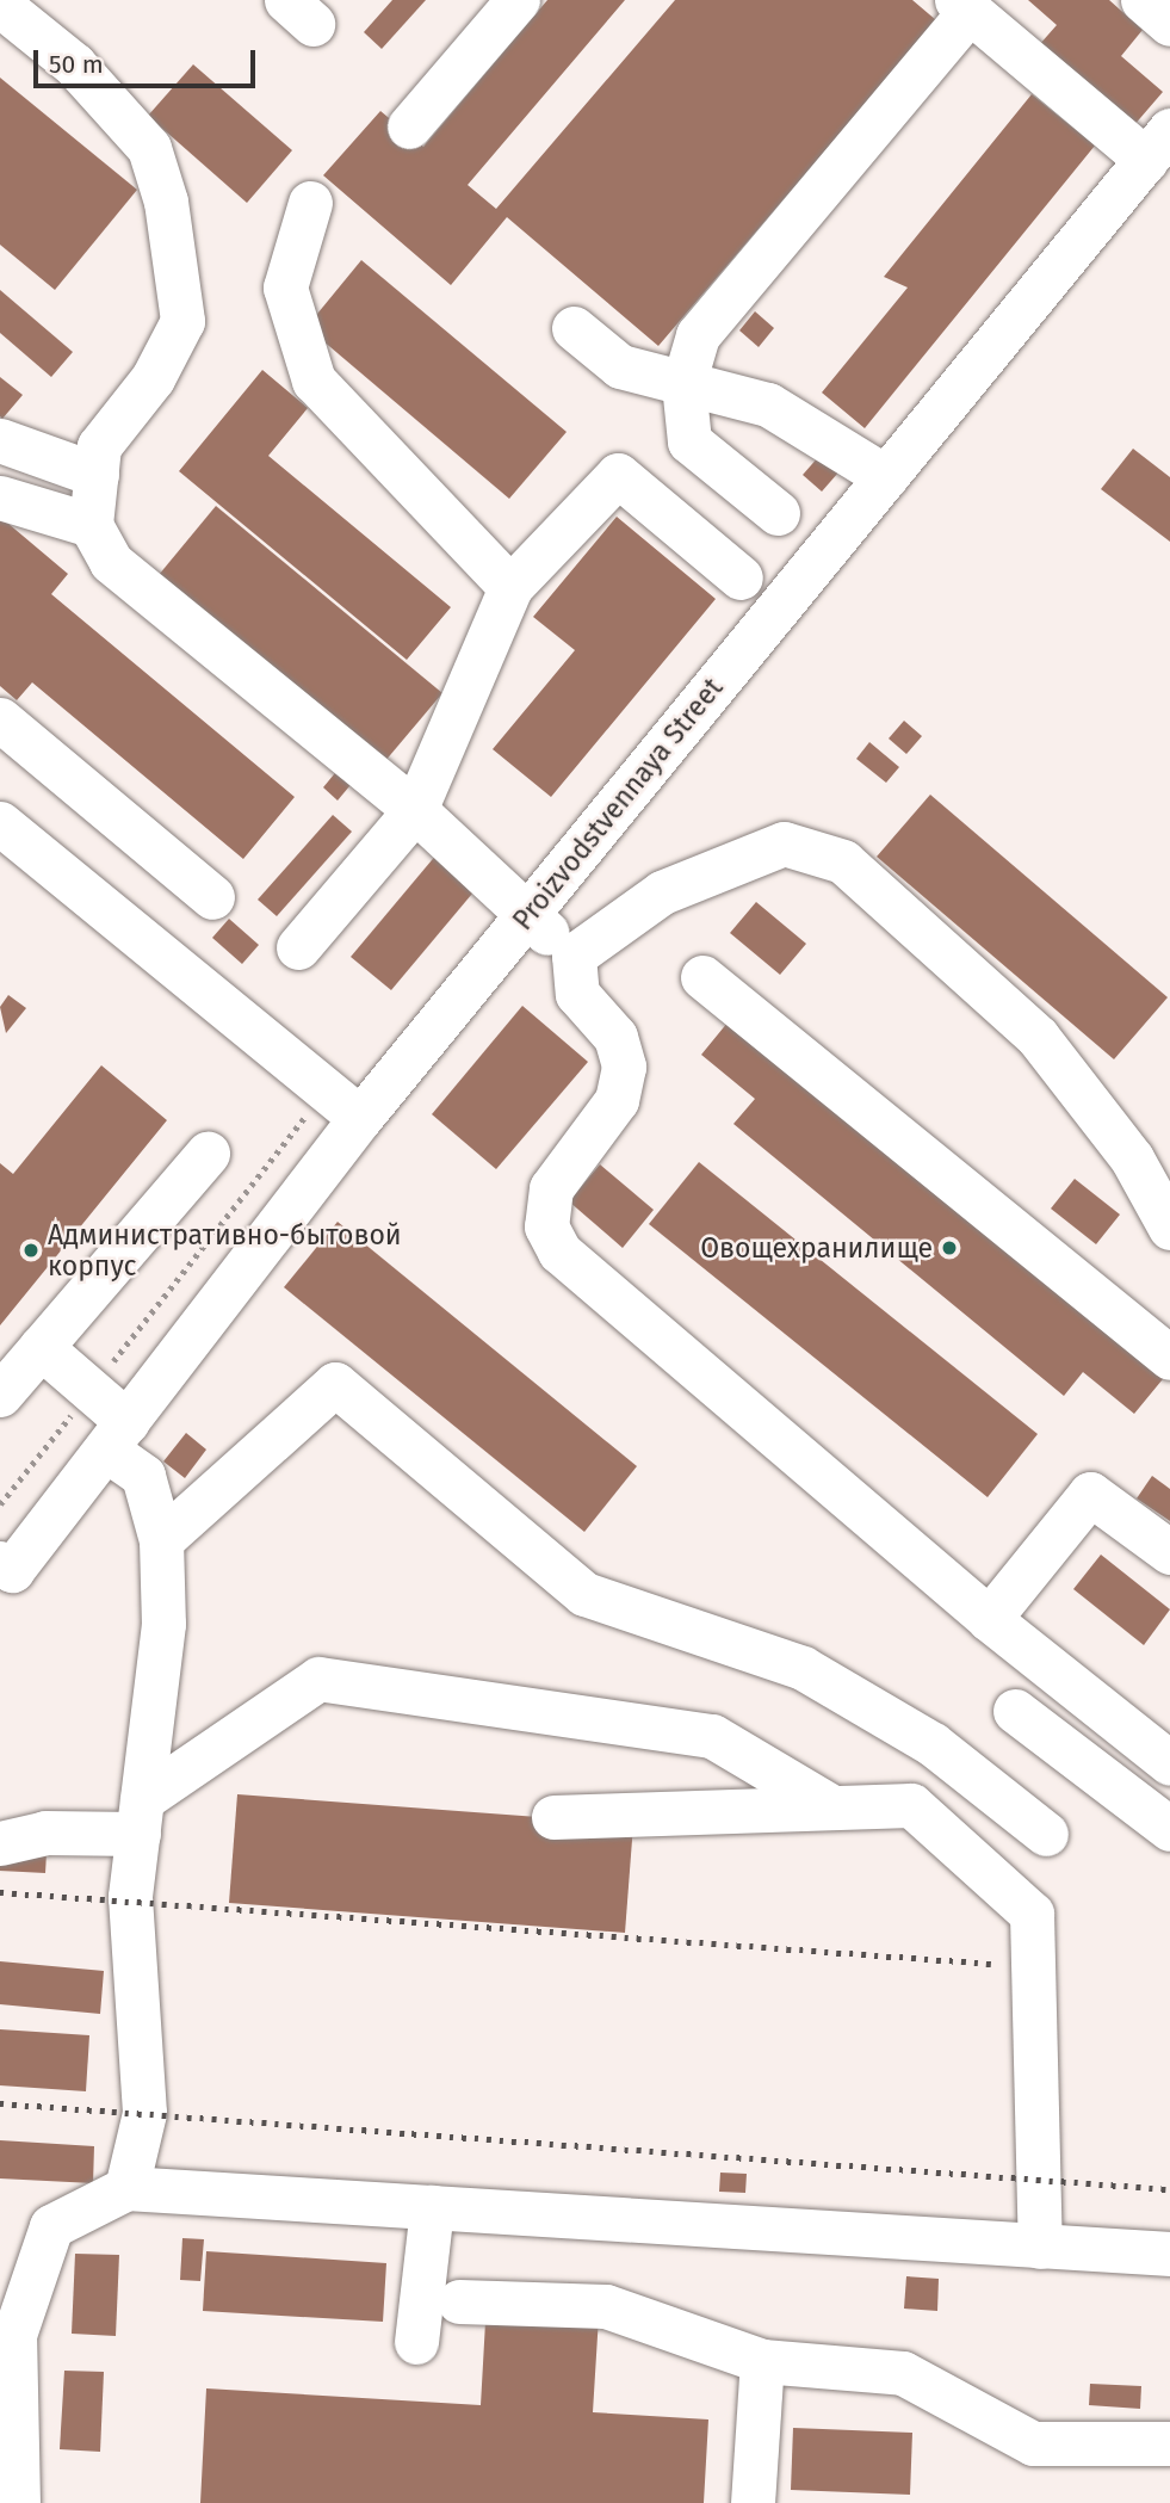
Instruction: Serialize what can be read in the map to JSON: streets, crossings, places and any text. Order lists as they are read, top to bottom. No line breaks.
{"streets":{"street":["Proizvodstvennaya Street"]},"places":["Овощехранилище","Административно-бытовой корпус"],"scale_bar":"50 m"}
